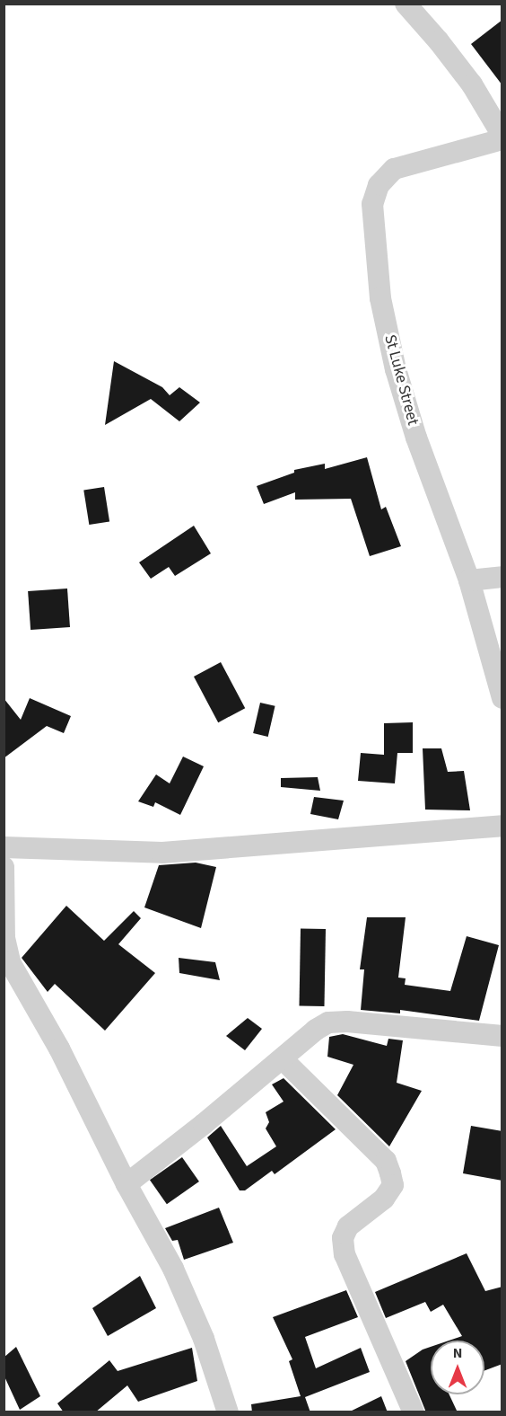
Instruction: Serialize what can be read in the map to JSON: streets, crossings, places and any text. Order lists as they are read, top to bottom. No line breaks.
{"streets":{"street":["St Luke Street"]},"north":"top"}
